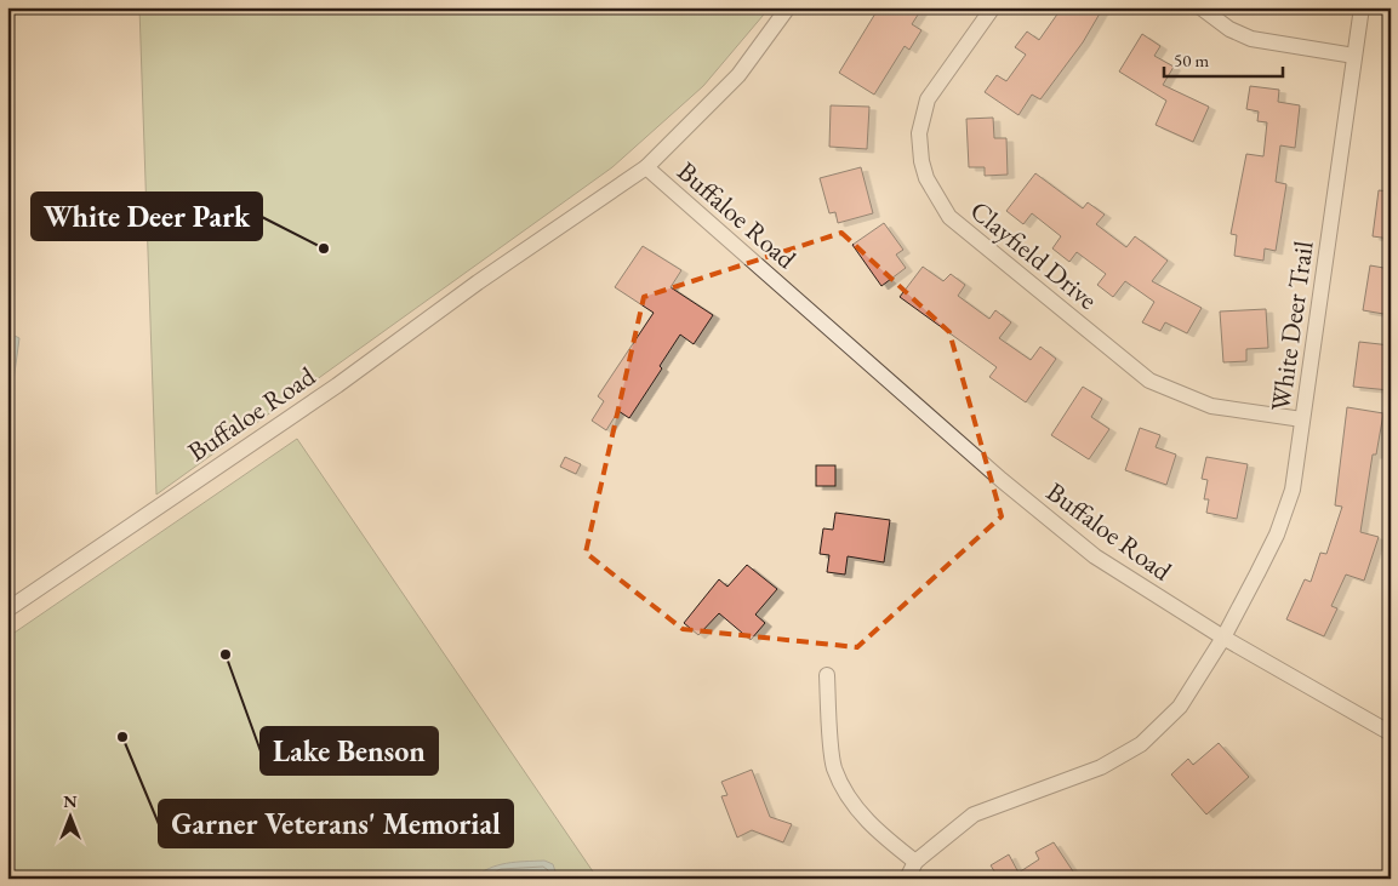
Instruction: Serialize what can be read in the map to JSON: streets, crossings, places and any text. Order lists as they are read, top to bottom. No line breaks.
{"streets":{"street":["Buffaloe Road","Clayfield Drive","White Deer Trail"]},"crossings":[["Buffaloe Road","White Deer Trail"],["Clayfield Drive","White Deer Trail"]],"places":["White Deer Park","Lake Benson","Garner Veterans' Memorial"],"scale_bar":"50 m","north":"top"}
